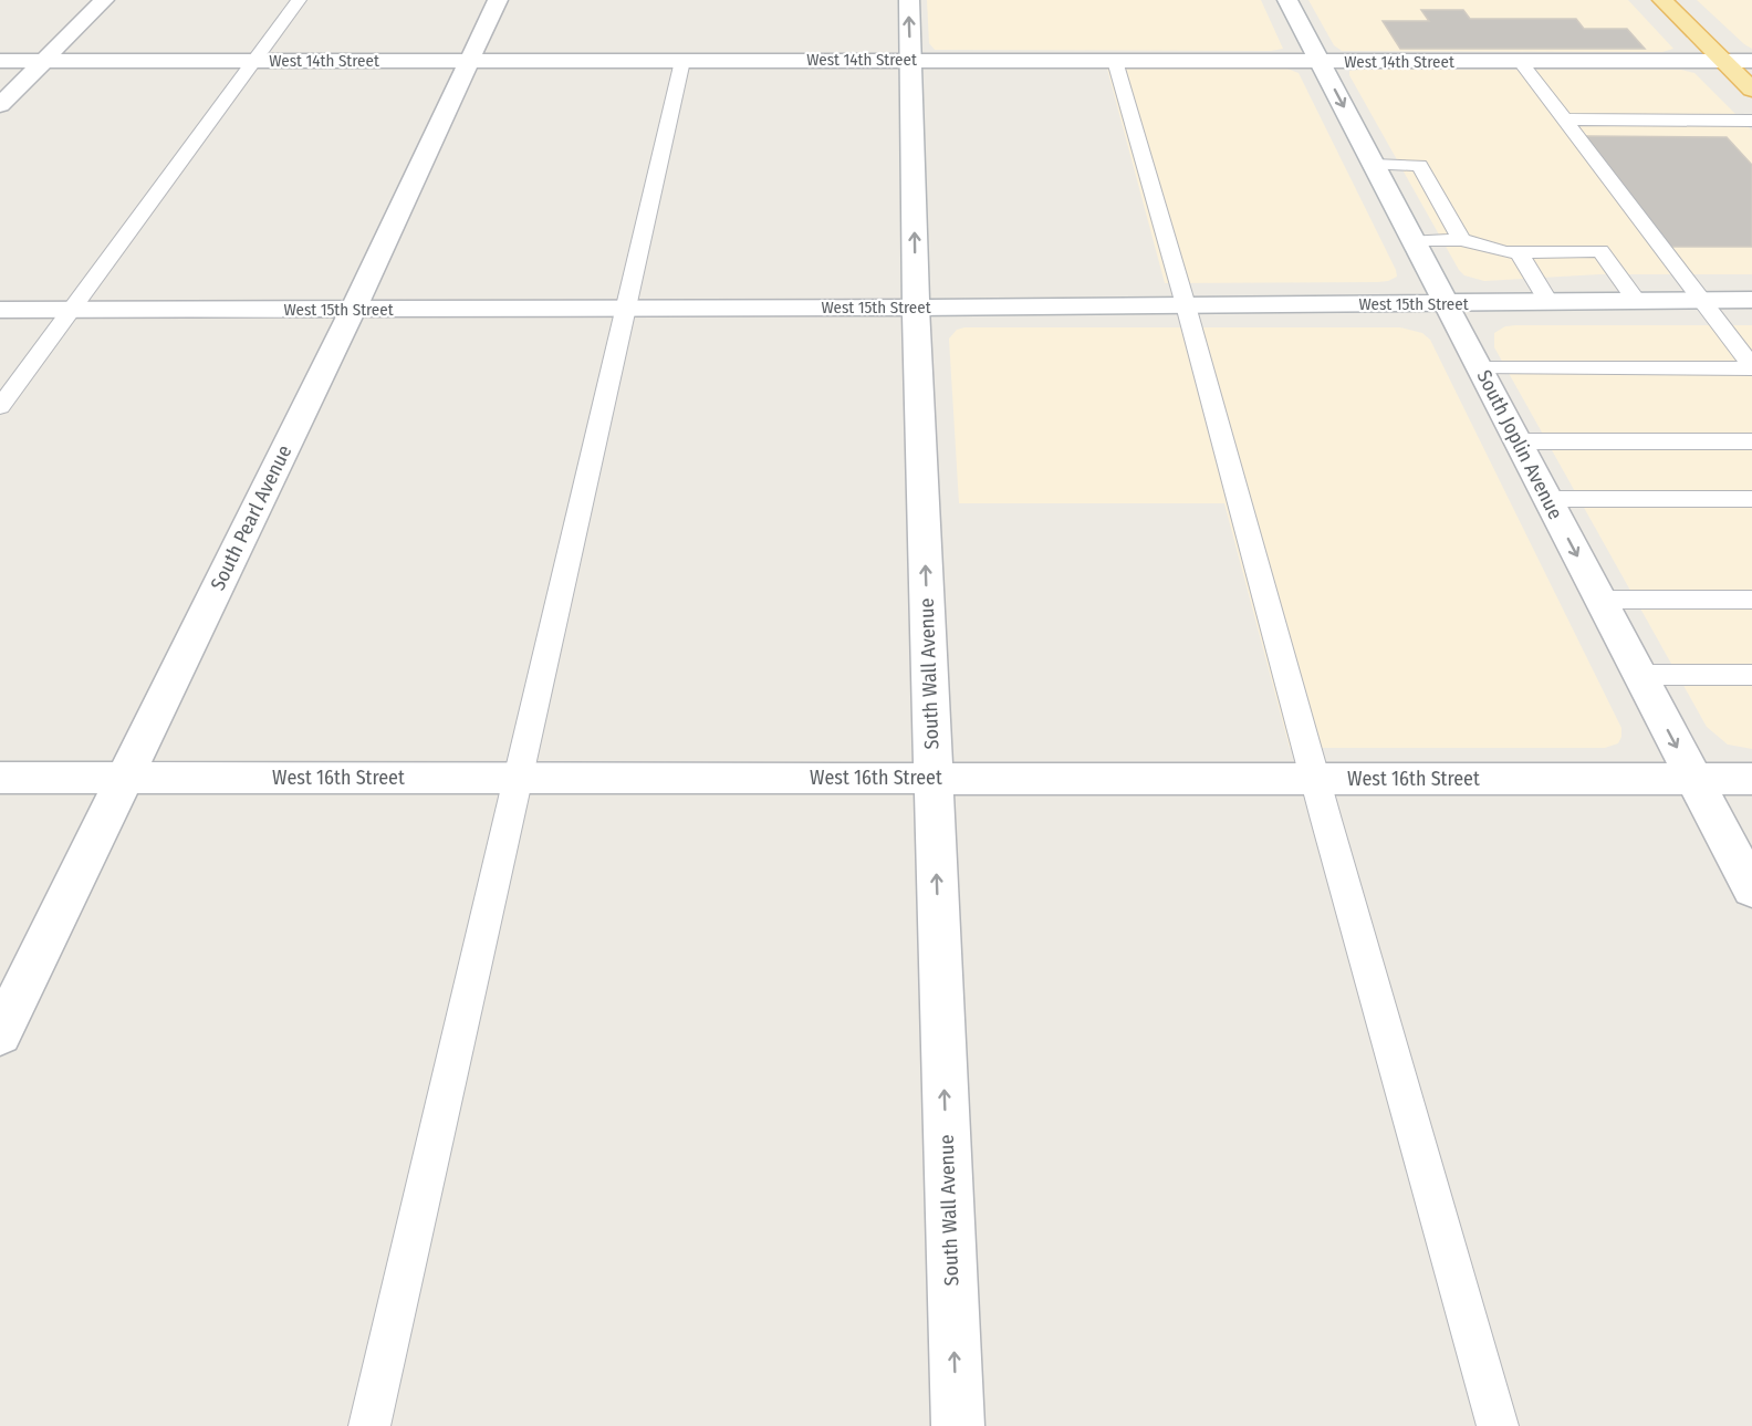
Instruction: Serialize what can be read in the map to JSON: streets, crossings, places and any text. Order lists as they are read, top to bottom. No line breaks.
{"streets":{"street":["West 14th Street","West 15th Street","South Joplin Avenue","South Pearl Avenue","South Wall Avenue","West 16th Street"]},"crossings":[["West 14th Street","South Joplin Avenue"],["West 14th Street","South Pearl Avenue"],["West 14th Street","South Wall Avenue"],["West 15th Street","South Joplin Avenue"],["West 15th Street","South Pearl Avenue"],["West 15th Street","South Wall Avenue"],["South Joplin Avenue","West 16th Street"],["South Pearl Avenue","West 16th Street"],["South Wall Avenue","West 16th Street"]],"one_way":["South Wall Avenue"]}
